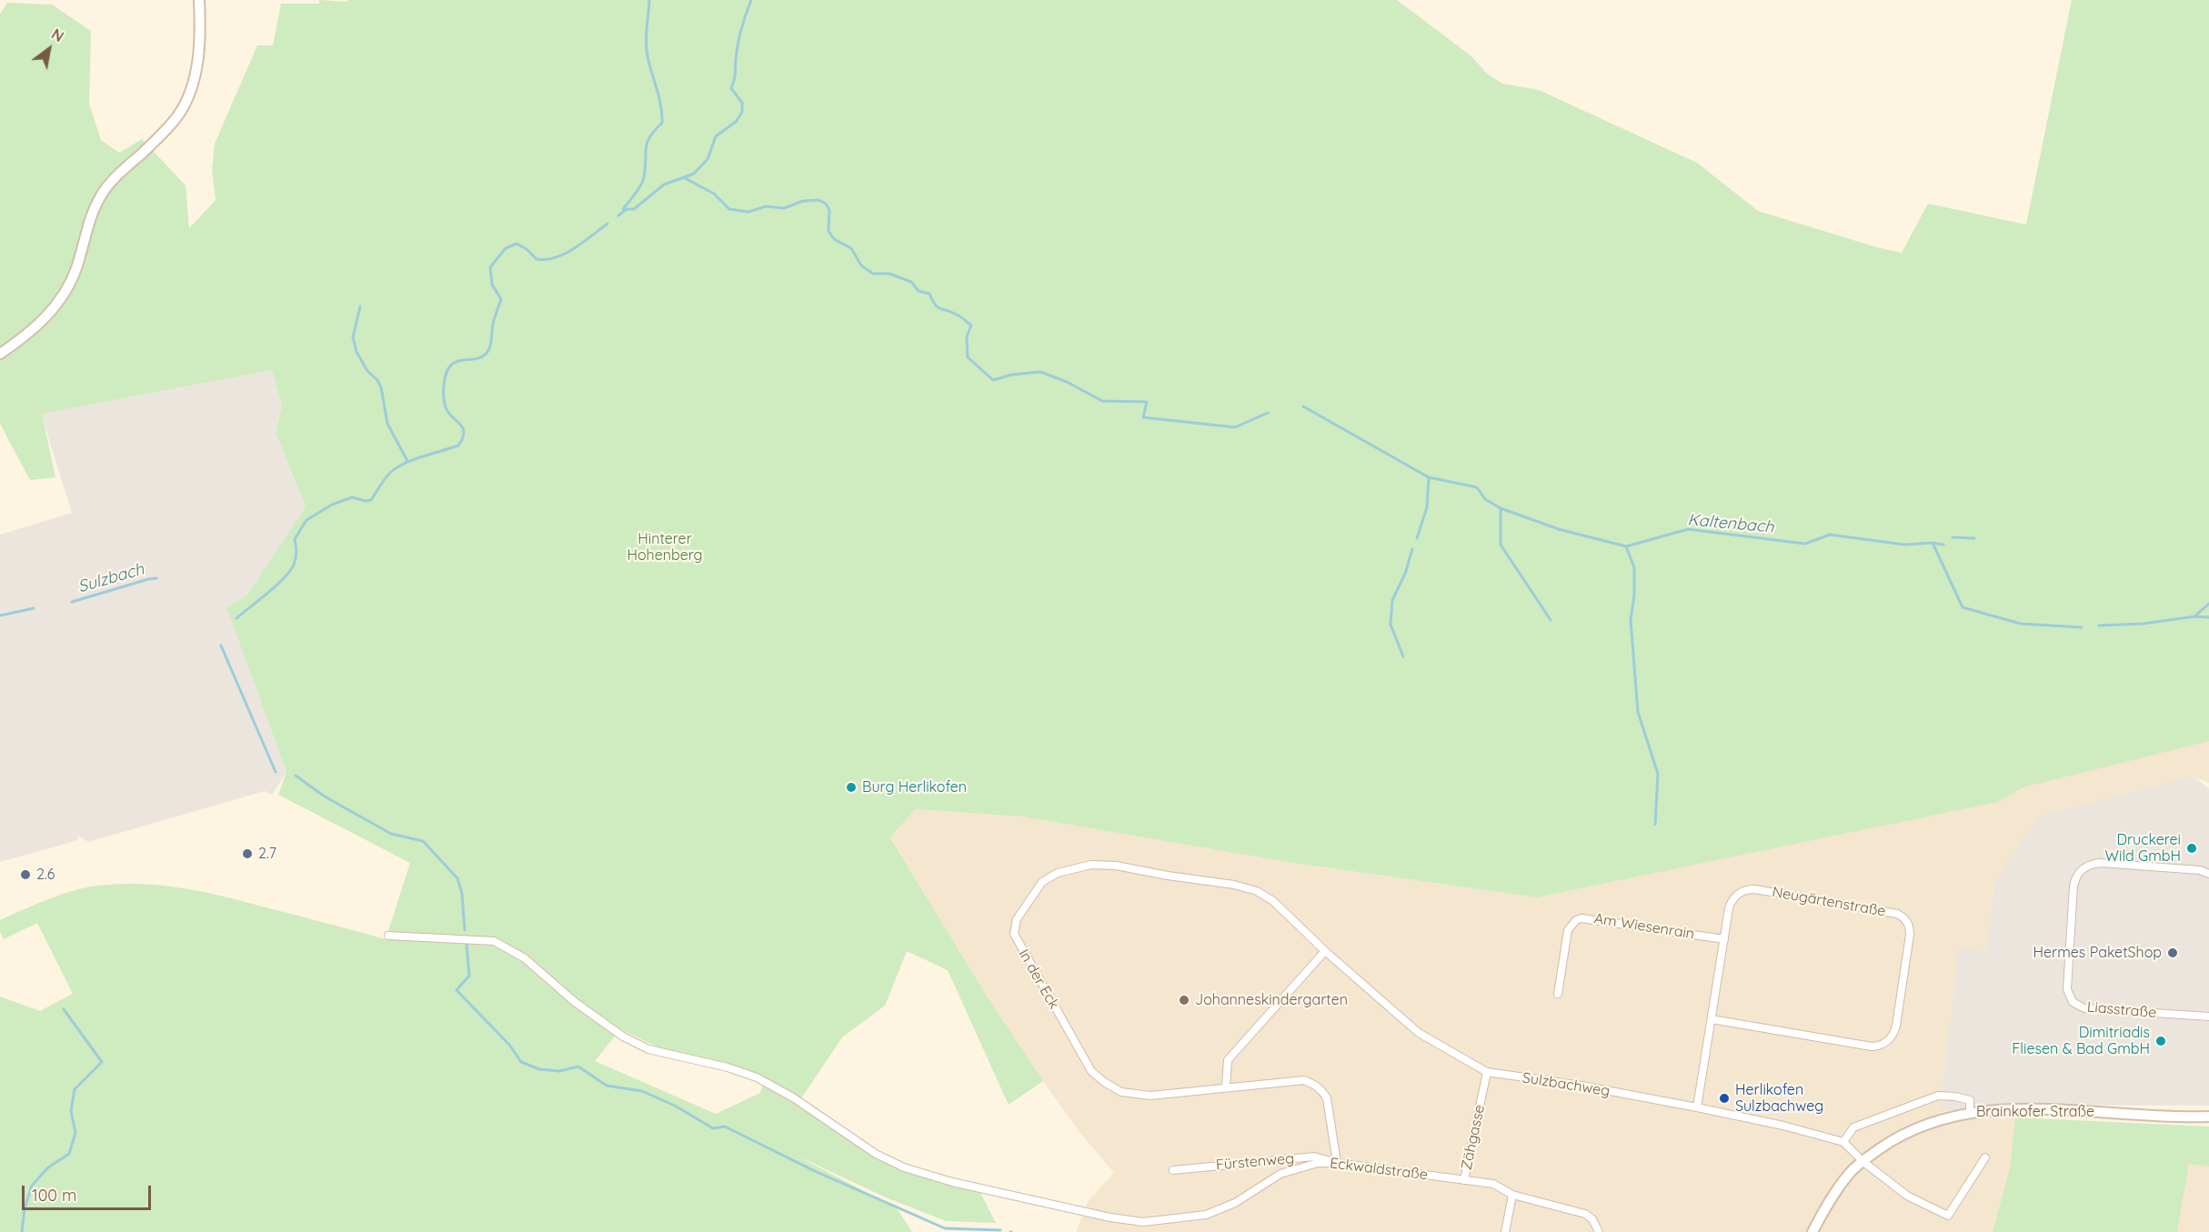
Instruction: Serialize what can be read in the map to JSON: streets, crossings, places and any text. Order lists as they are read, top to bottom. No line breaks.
{"streets":{"main road":["Brainkofer Straße"],"street":["Neugärtenstraße","Am Wiesenrain","In der Eck","Liasstraße","Sulzbachweg","Zähgasse","Fürstenweg","Eckwaldstraße"]},"crossings":[["Neugärtenstraße","Am Wiesenrain"],["Neugärtenstraße","Sulzbachweg"],["In der Eck","Sulzbachweg"],["In der Eck","Fürstenweg"],["In der Eck","Eckwaldstraße"],["Sulzbachweg","Zähgasse"],["Zähgasse","Eckwaldstraße"],["Fürstenweg","Eckwaldstraße"]],"water":["Kaltenbach","Sulzbach"],"parks":["Hinterer Hohenberg"],"places":["Burg Herlikofen","Druckerei Wild GmbH","2.7","2.6","Hermes PaketShop","Johanneskindergarten","Dimitriadis Fliesen & Bad GmbH","Herlikofen Sulzbachweg"],"scale_bar":"100 m","north":"top right"}
